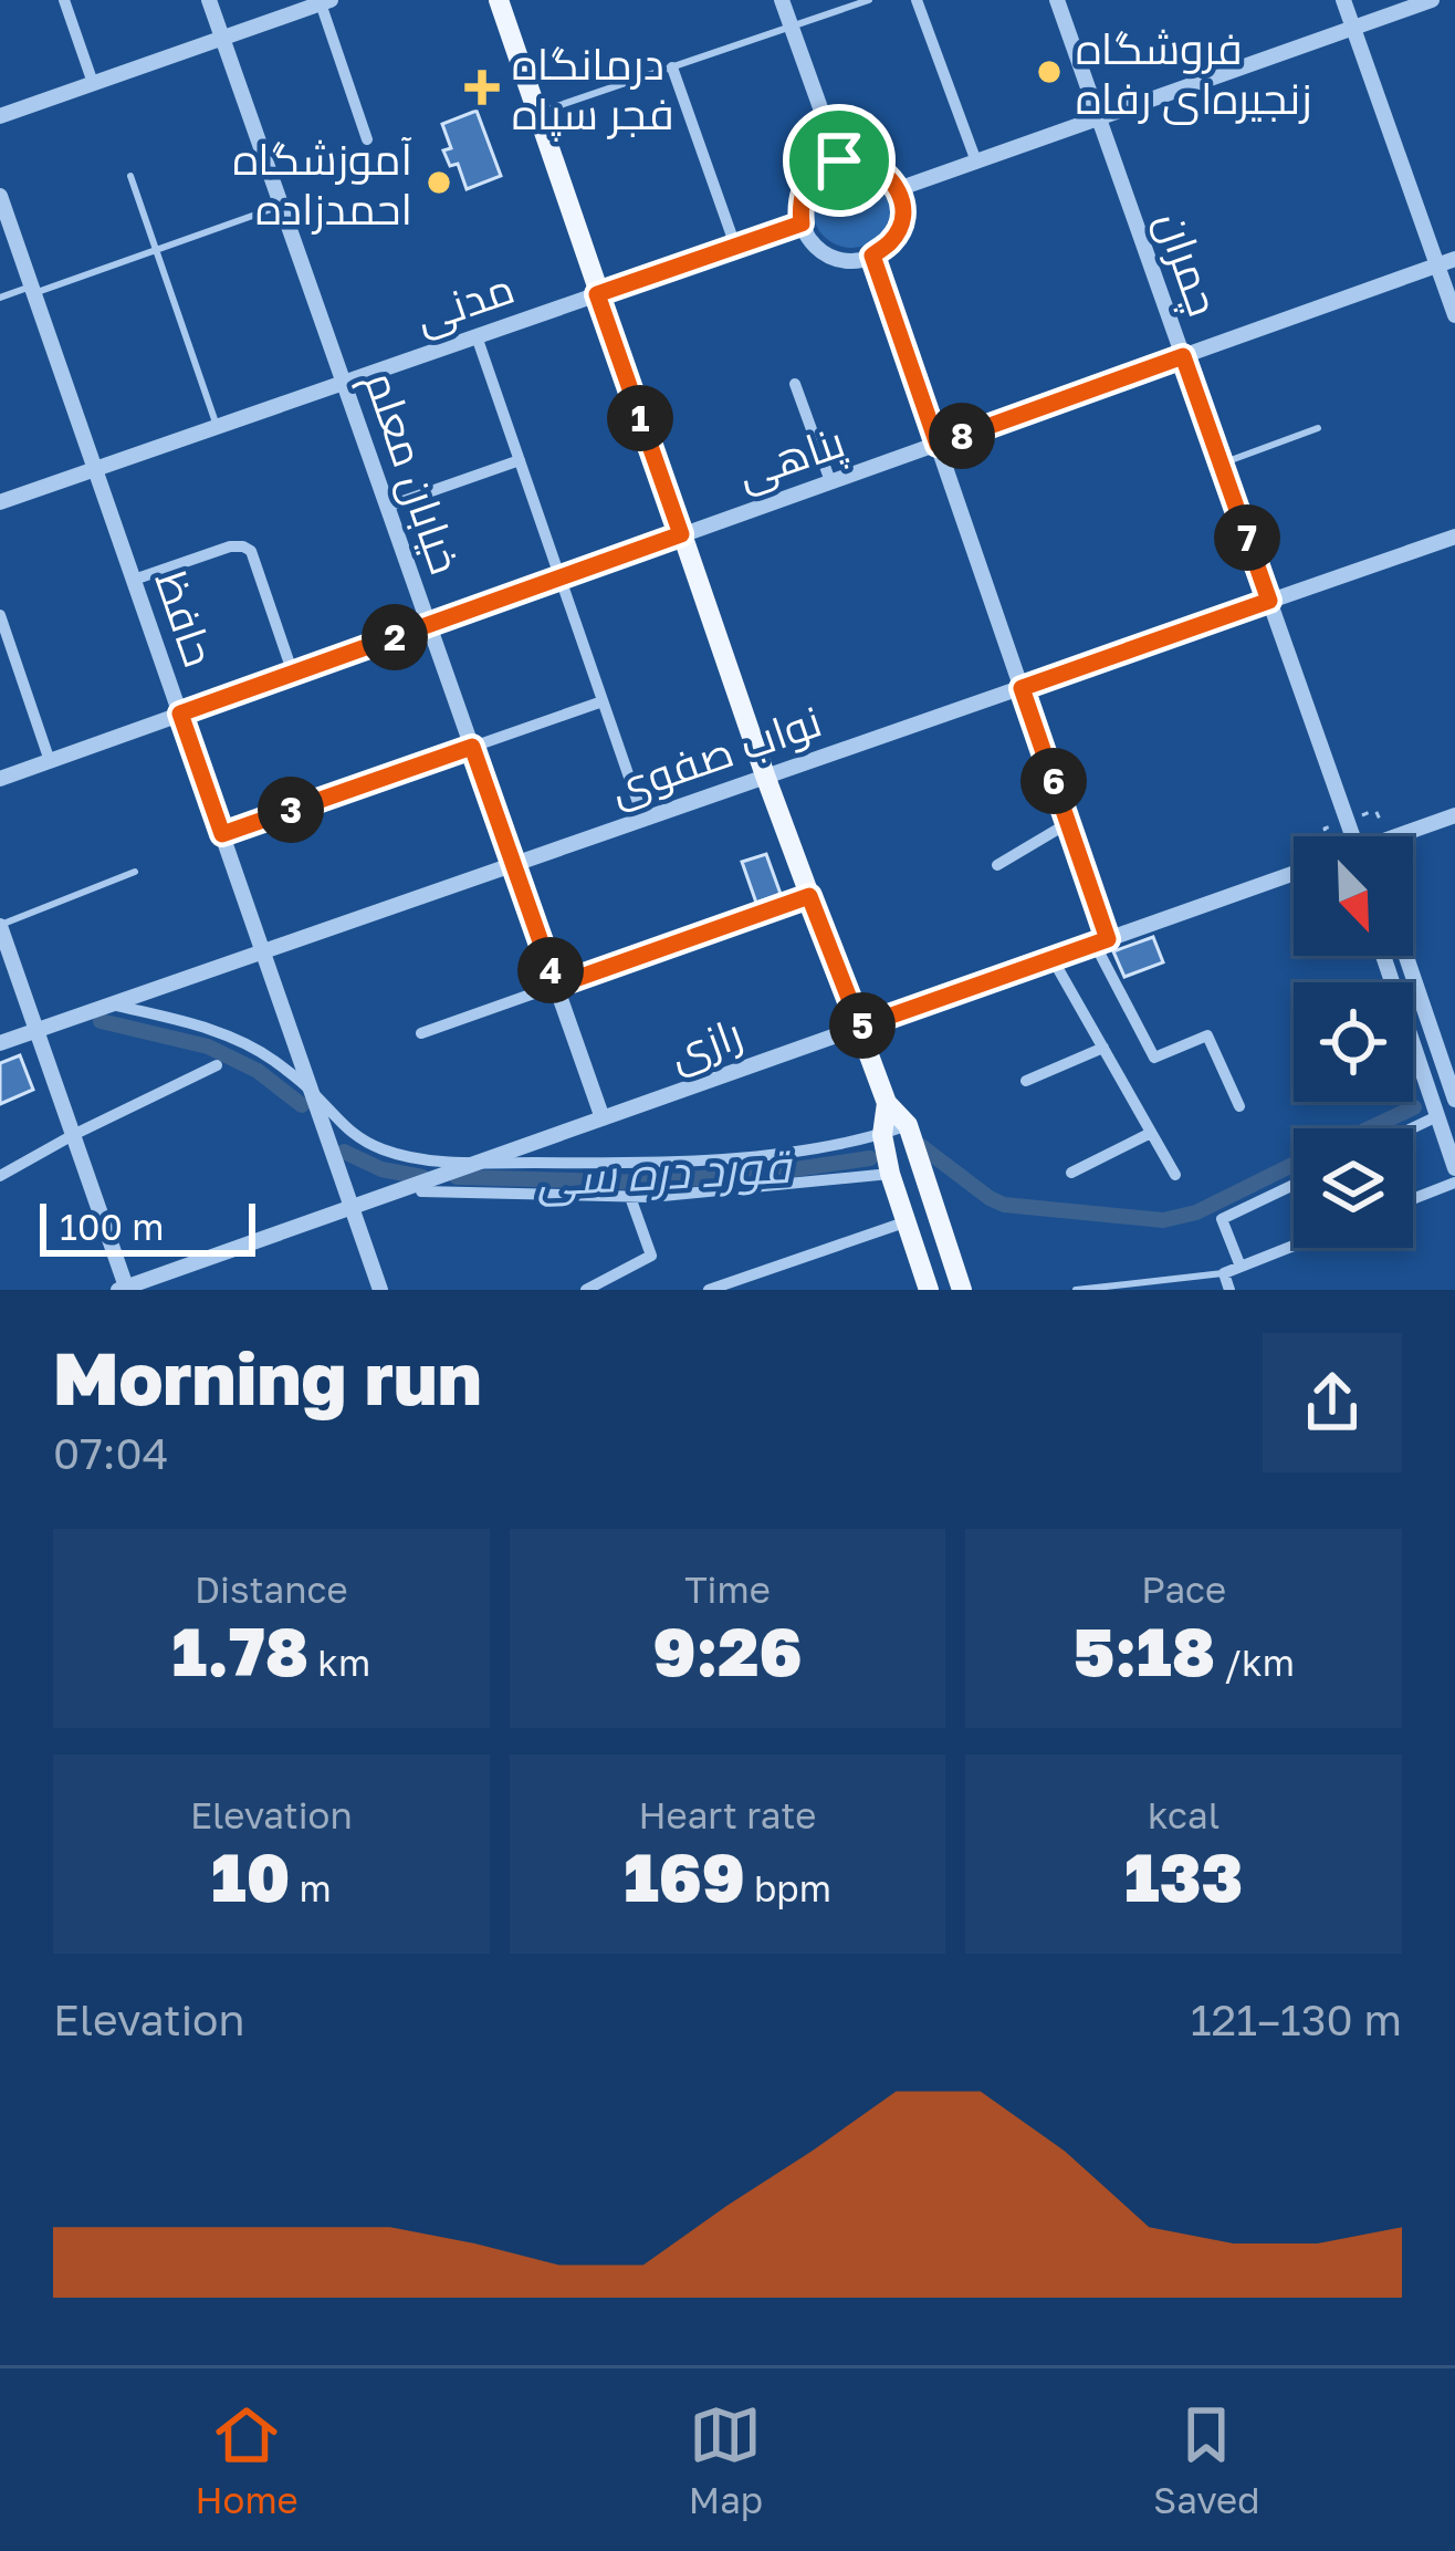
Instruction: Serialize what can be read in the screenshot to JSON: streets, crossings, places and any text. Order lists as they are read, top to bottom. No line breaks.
{"streets":{"street":["چمران","مدنی","پناهی","خیابان معلم","حافظ","نواب صفوی","رازی"]},"crossings":[["چمران","پناهی"],["چمران","نواب صفوی"],["مدنی","خیابان معلم"],["مدنی","حافظ"],["پناهی","خیابان معلم"],["پناهی","حافظ"],["خیابان معلم","نواب صفوی"],["خیابان معلم","رازی"],["حافظ","نواب صفوی"],["حافظ","رازی"]],"water":["قورد دره سی"],"places":{"other":["فروشگاه زنجیره‌ای رفاه","آموزشگاه احمدزاده"],"health":["درمانگاه فجر سپاه"]},"scale_bar":"100 m","north":"bottom right","page":{"pins":["1","8","7","2","6","3","4","5"],"scale":"100 m","heading":["Morning run","07:04"],"stats":[["Distance","1.78 km"],["Time","9:26"],["Pace","5:18 /km"],["Elevation","10 m"],["Heart rate","169 bpm"],["kcal","133"]],"chart":["Elevation","121–130 m"],"tabs":["Home","Map","Saved"]}}
